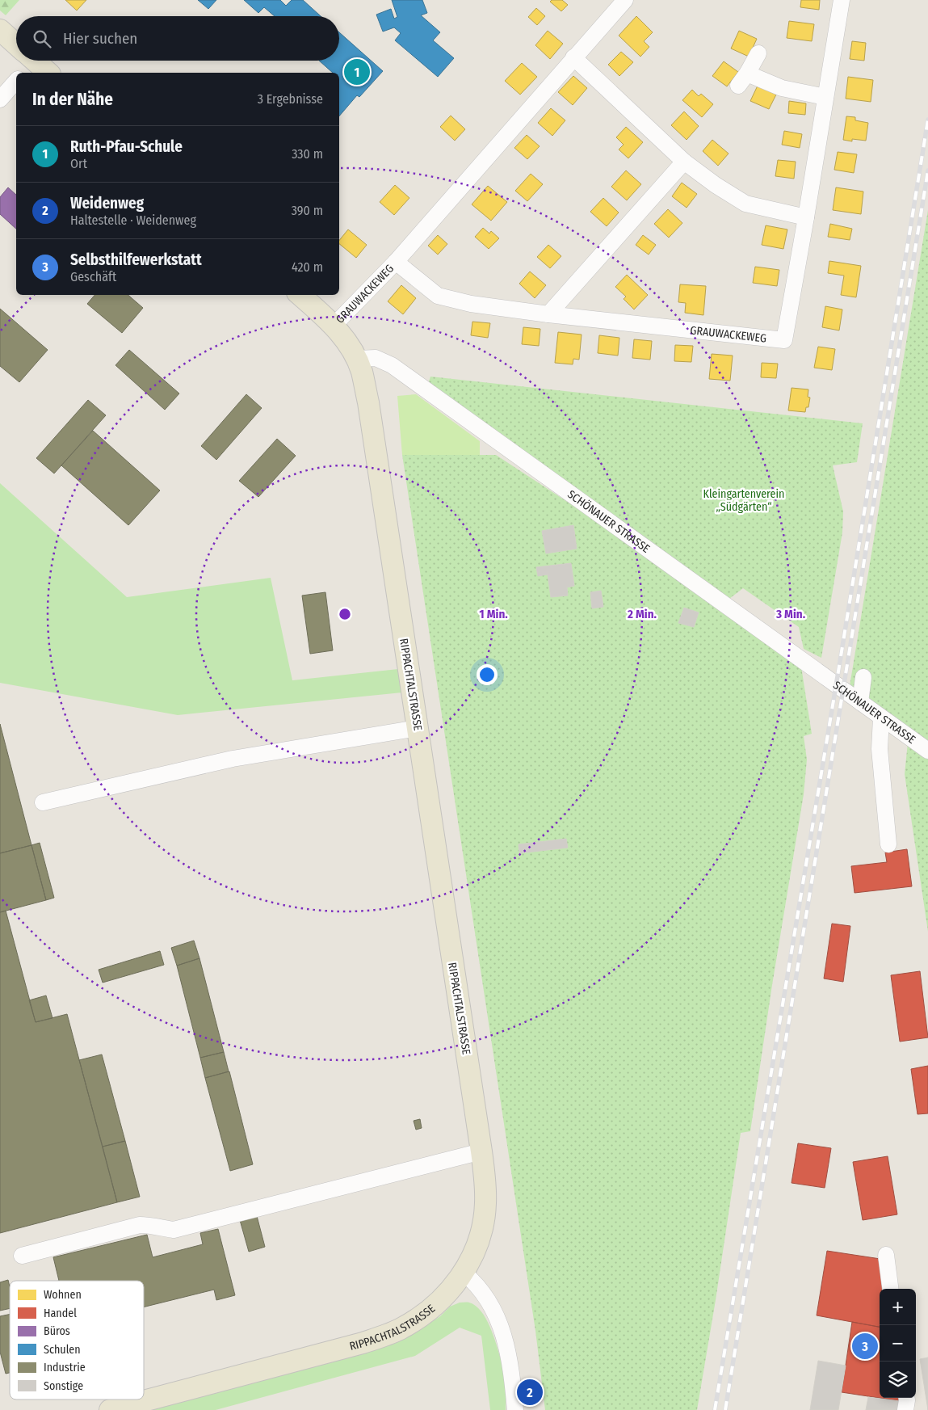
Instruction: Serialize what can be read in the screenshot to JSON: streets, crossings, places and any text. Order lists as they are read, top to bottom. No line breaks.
{"streets":{"main road":["RIPPACHTALSTRASSE"],"street":["GRAUWACKEWEG","SCHÖNAUER STRASSE"]},"crossings":[["SCHÖNAUER STRASSE","RIPPACHTALSTRASSE"]],"parks":["Kleingartenverein „Südgärten“"],"legend":["Wohnen","Handel","Büros","Schulen","Industrie","Sonstige"],"page":{"search":"Hier suchen","pins":["1","3","2"],"heading":["In der Nähe","3 Ergebnisse"],"list":[{"mark":"1","name":"Ruth-Pfau-Schule","note":"Ort","value":"330 m"},{"mark":"2","name":"Weidenweg","note":"Haltestelle · Weidenweg","value":"390 m"},{"mark":"3","name":"Selbsthilfewerkstatt","note":"Geschäft","value":"420 m"}],"map_buttons":["+","−"]},"rings":["1 Min.","2 Min.","3 Min."]}
